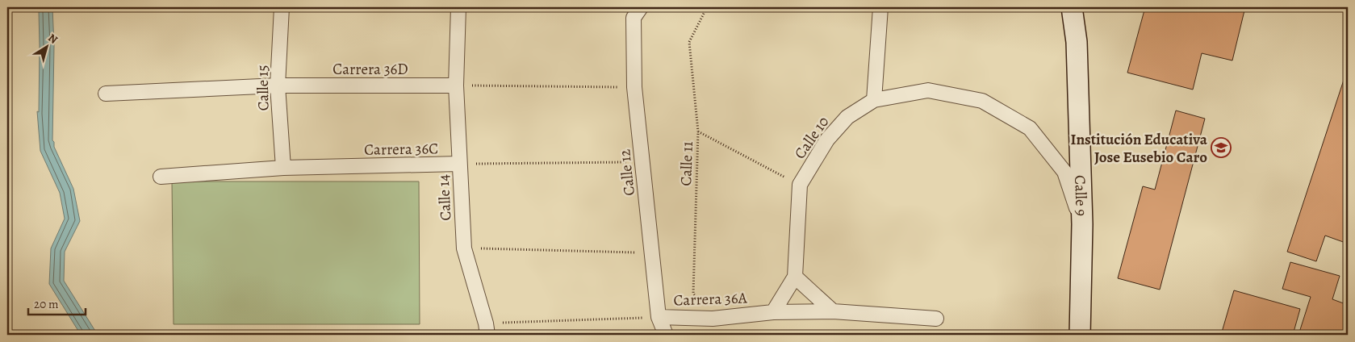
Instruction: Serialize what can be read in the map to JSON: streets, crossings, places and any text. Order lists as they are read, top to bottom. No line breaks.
{"streets":{"street":["Carrera 36D","Calle 15","Calle 10","Carrera 36C","Calle 12","Calle 9","Calle 14","Carrera 36A"],"path":["Calle 11"]},"crossings":[["Carrera 36D","Calle 15"],["Carrera 36D","Calle 14"],["Calle 15","Carrera 36C"],["Calle 10","Carrera 36A"],["Carrera 36C","Calle 12"],["Carrera 36C","Calle 14"],["Calle 11","Carrera 36A"],["Calle 12","Carrera 36A"],["Calle 14","Carrera 36A"]],"places":{"school or university":["Institución Educativa Jose Eusebio Caro"]},"scale_bar":"20 m","north":"top right"}
